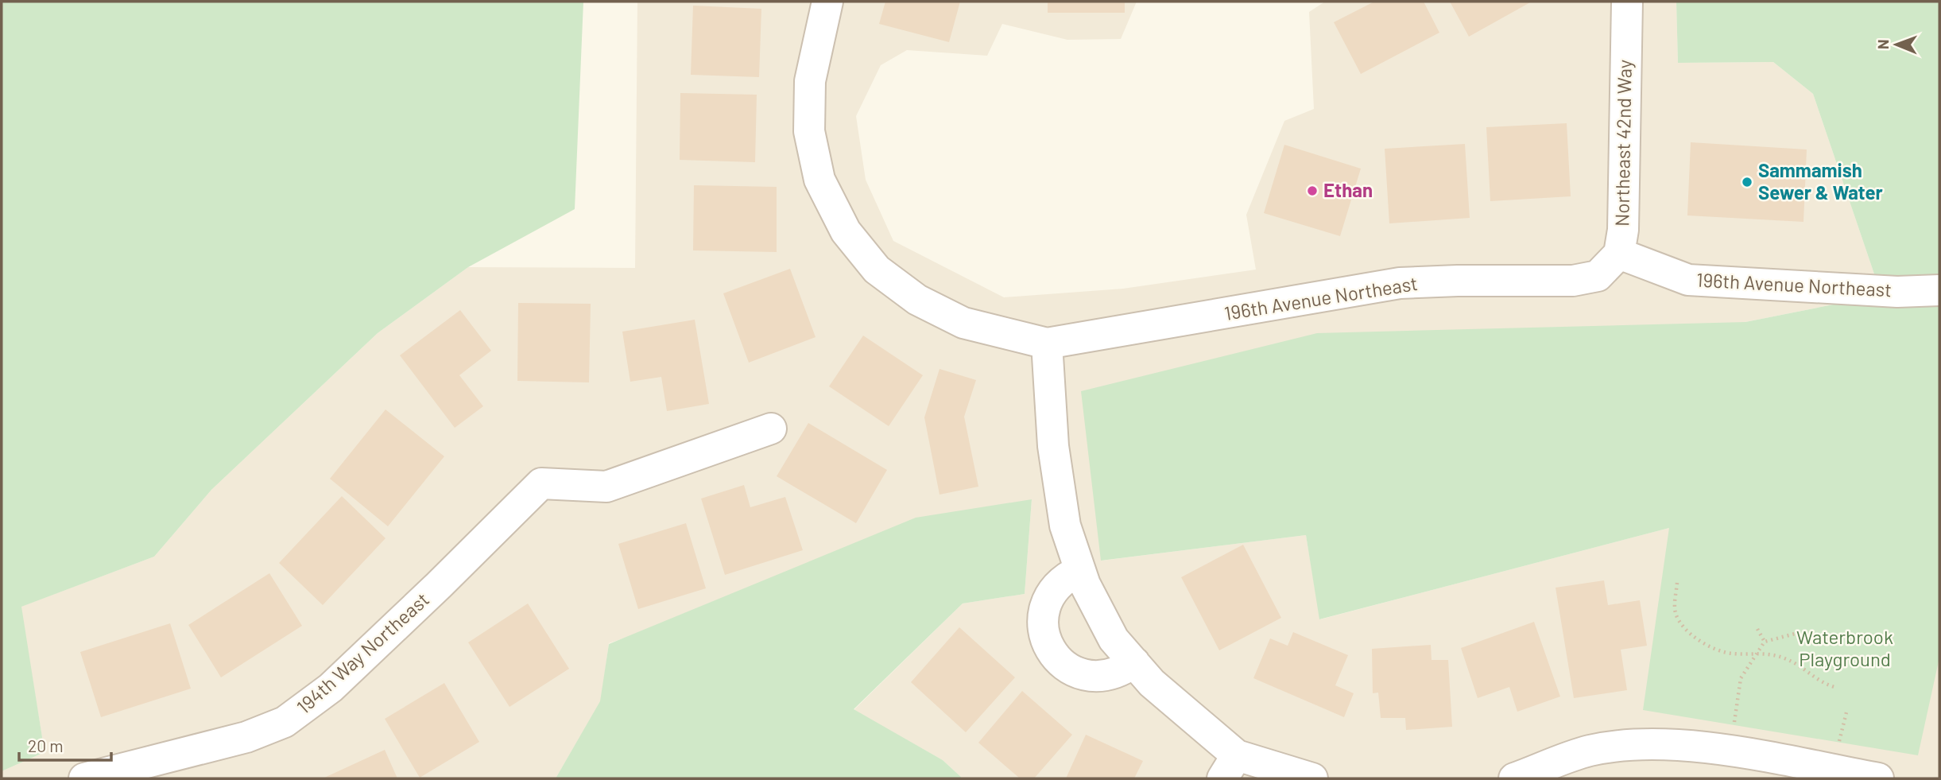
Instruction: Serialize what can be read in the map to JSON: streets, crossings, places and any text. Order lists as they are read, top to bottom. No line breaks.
{"streets":{"street":["Northeast 42nd Way","196th Avenue Northeast","194th Way Northeast"]},"crossings":[["Northeast 42nd Way","196th Avenue Northeast"]],"parks":["Waterbrook Playground"],"places":["Sammamish Sewer & Water","Ethan"],"scale_bar":"20 m","north":"left"}
